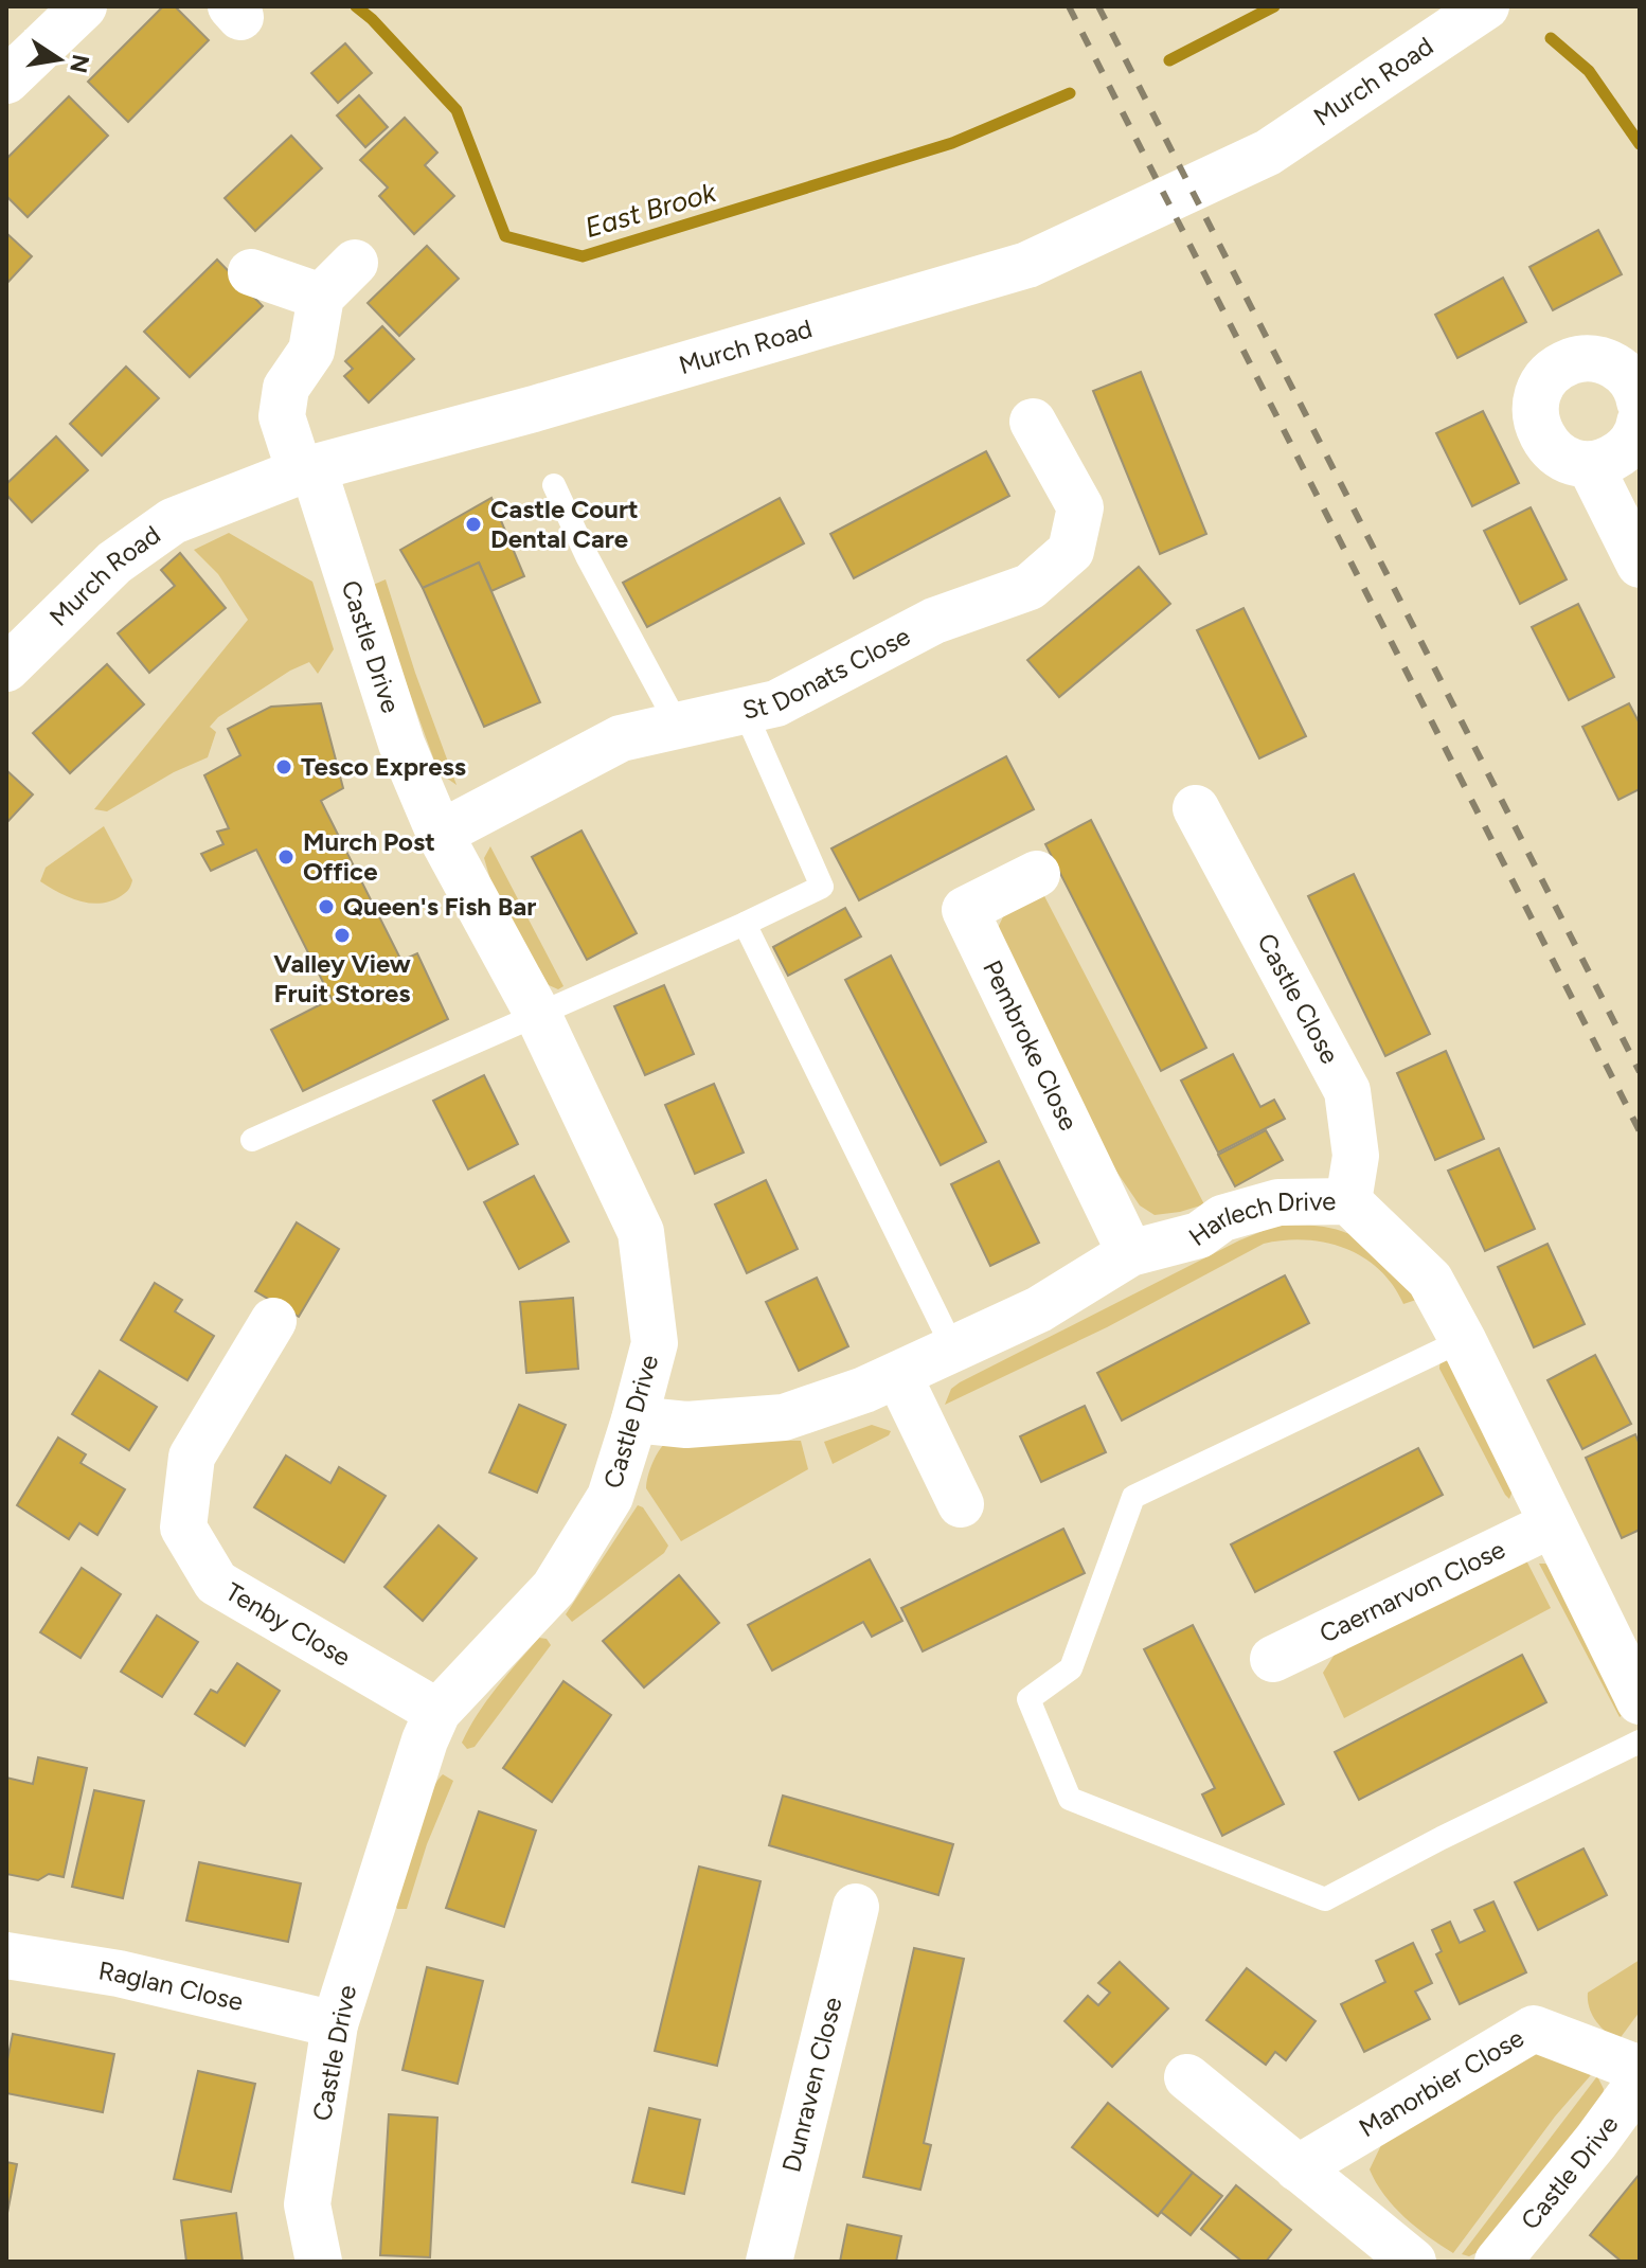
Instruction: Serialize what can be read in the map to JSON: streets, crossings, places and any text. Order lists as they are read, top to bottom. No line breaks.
{"streets":{"street":["Murch Road","Castle Drive","St Donats Close","Castle Close","Pembroke Close","Harlech Drive","Caernarvon Close","Tenby Close","Raglan Close","Manorbier Close","Dunraven Close"]},"crossings":[["Murch Road","Castle Drive"],["Castle Drive","St Donats Close"],["Castle Drive","Harlech Drive"],["Castle Drive","Tenby Close"],["Castle Drive","Raglan Close"],["Castle Close","Harlech Drive"],["Pembroke Close","Harlech Drive"],["Harlech Drive","Caernarvon Close"]],"water":["East Brook"],"places":["Castle Court Dental Care","Tesco Express","Murch Post Office","Queen's Fish Bar","Valley View Fruit Stores"],"north":"right"}
